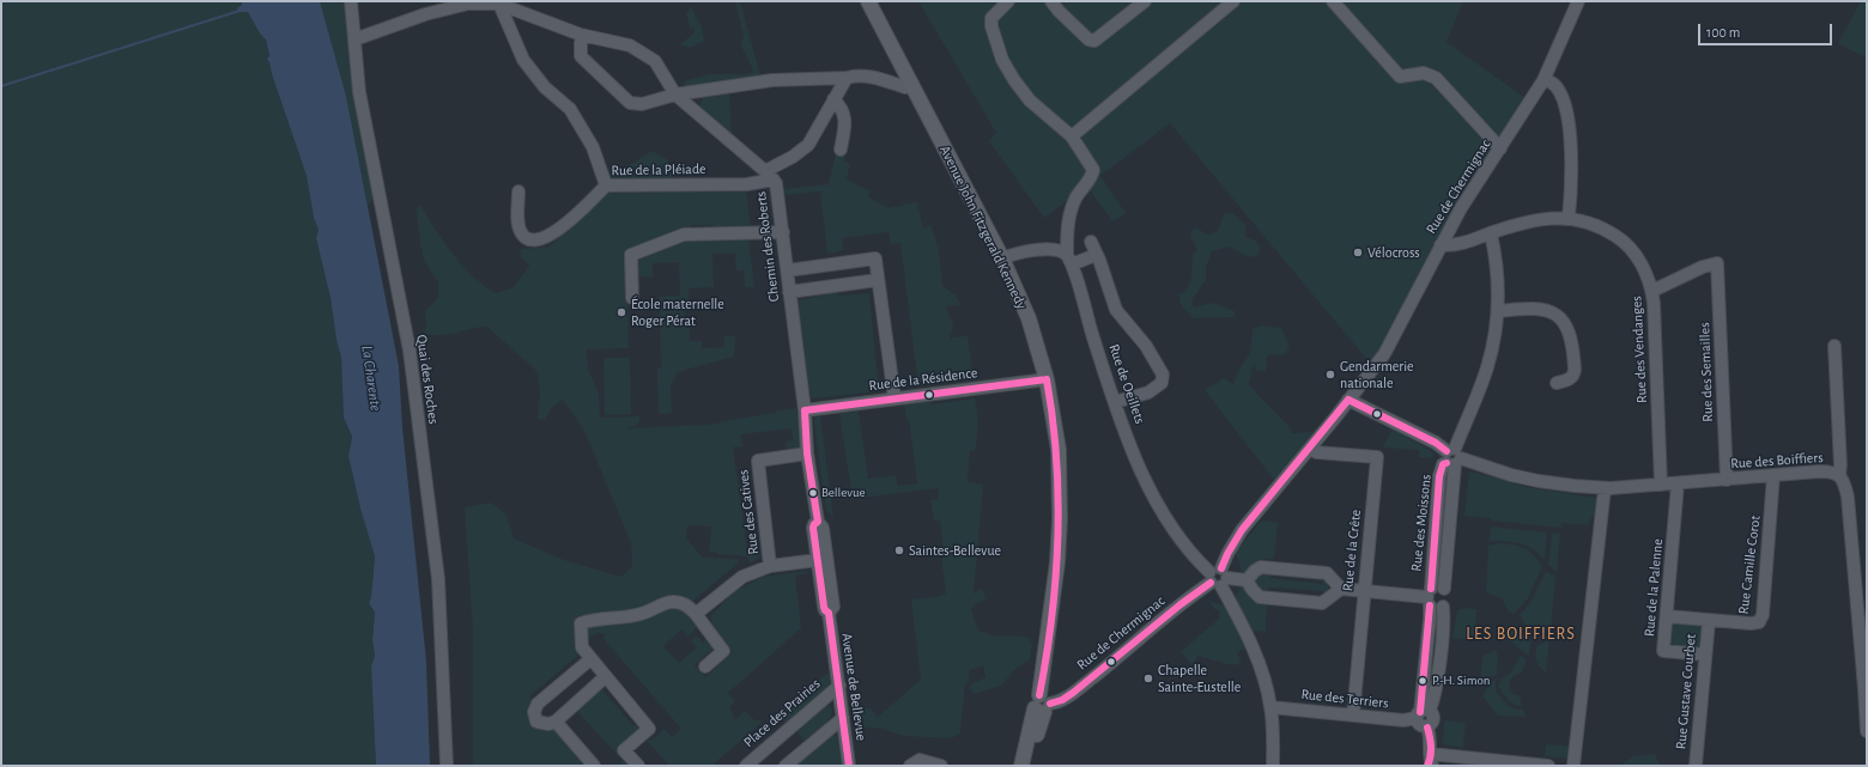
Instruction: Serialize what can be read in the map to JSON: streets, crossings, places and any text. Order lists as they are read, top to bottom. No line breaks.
{"streets":{"main road":["Avenue John Fitzgerald Kennedy"],"street":["Rue de la Pléiade","Rue de Chermignac","Chemin des Roberts","Rue des Vendanges","Rue des Semailles","Quai des Roches","Rue de la Résidence","Rue de Oeillets","Rue des Boiffiers","Rue des Catives","Rue des Moissons","Rue de la Crête","Rue Camille Corot","Rue de la Palenne","Avenue de Bellevue","Rue Gustave Courbet","Rue des Terriers","Place des Prairies"]},"crossings":[["Rue de la Pléiade","Chemin des Roberts"],["Rue de Chermignac","Avenue John Fitzgerald Kennedy"],["Rue de Chermignac","Rue des Vendanges"],["Rue de Chermignac","Rue de Oeillets"],["Rue de Chermignac","Rue des Boiffiers"],["Rue de Chermignac","Rue de la Crête"],["Avenue John Fitzgerald Kennedy","Rue de la Résidence"],["Chemin des Roberts","Quai des Roches"],["Chemin des Roberts","Rue de la Résidence"],["Chemin des Roberts","Avenue de Bellevue"],["Rue des Vendanges","Rue des Semailles"],["Rue des Vendanges","Rue des Boiffiers"],["Rue des Vendanges","Rue des Moissons"],["Rue des Semailles","Rue des Boiffiers"],["Rue de la Résidence","Avenue de Bellevue"],["Rue de Oeillets","Rue des Terriers"],["Rue des Boiffiers","Rue des Moissons"],["Rue des Boiffiers","Rue Camille Corot"],["Rue des Boiffiers","Rue de la Palenne"],["Rue des Catives","Avenue de Bellevue"],["Rue des Moissons","Rue des Terriers"],["Rue de la Crête","Rue des Terriers"],["Rue Camille Corot","Rue de la Palenne"],["Rue Camille Corot","Rue Gustave Courbet"],["Rue de la Palenne","Rue Gustave Courbet"],["Avenue de Bellevue","Place des Prairies"]],"districts":["LES BOIFFIERS"],"water":["La Charente"],"places":["Vélocross","École maternelle Roger Pérat","Gendarmerie nationale","Bellevue","Saintes-Bellevue","Chapelle Sainte-Eustelle","P.-H. Simon"],"scale_bar":"100 m"}
